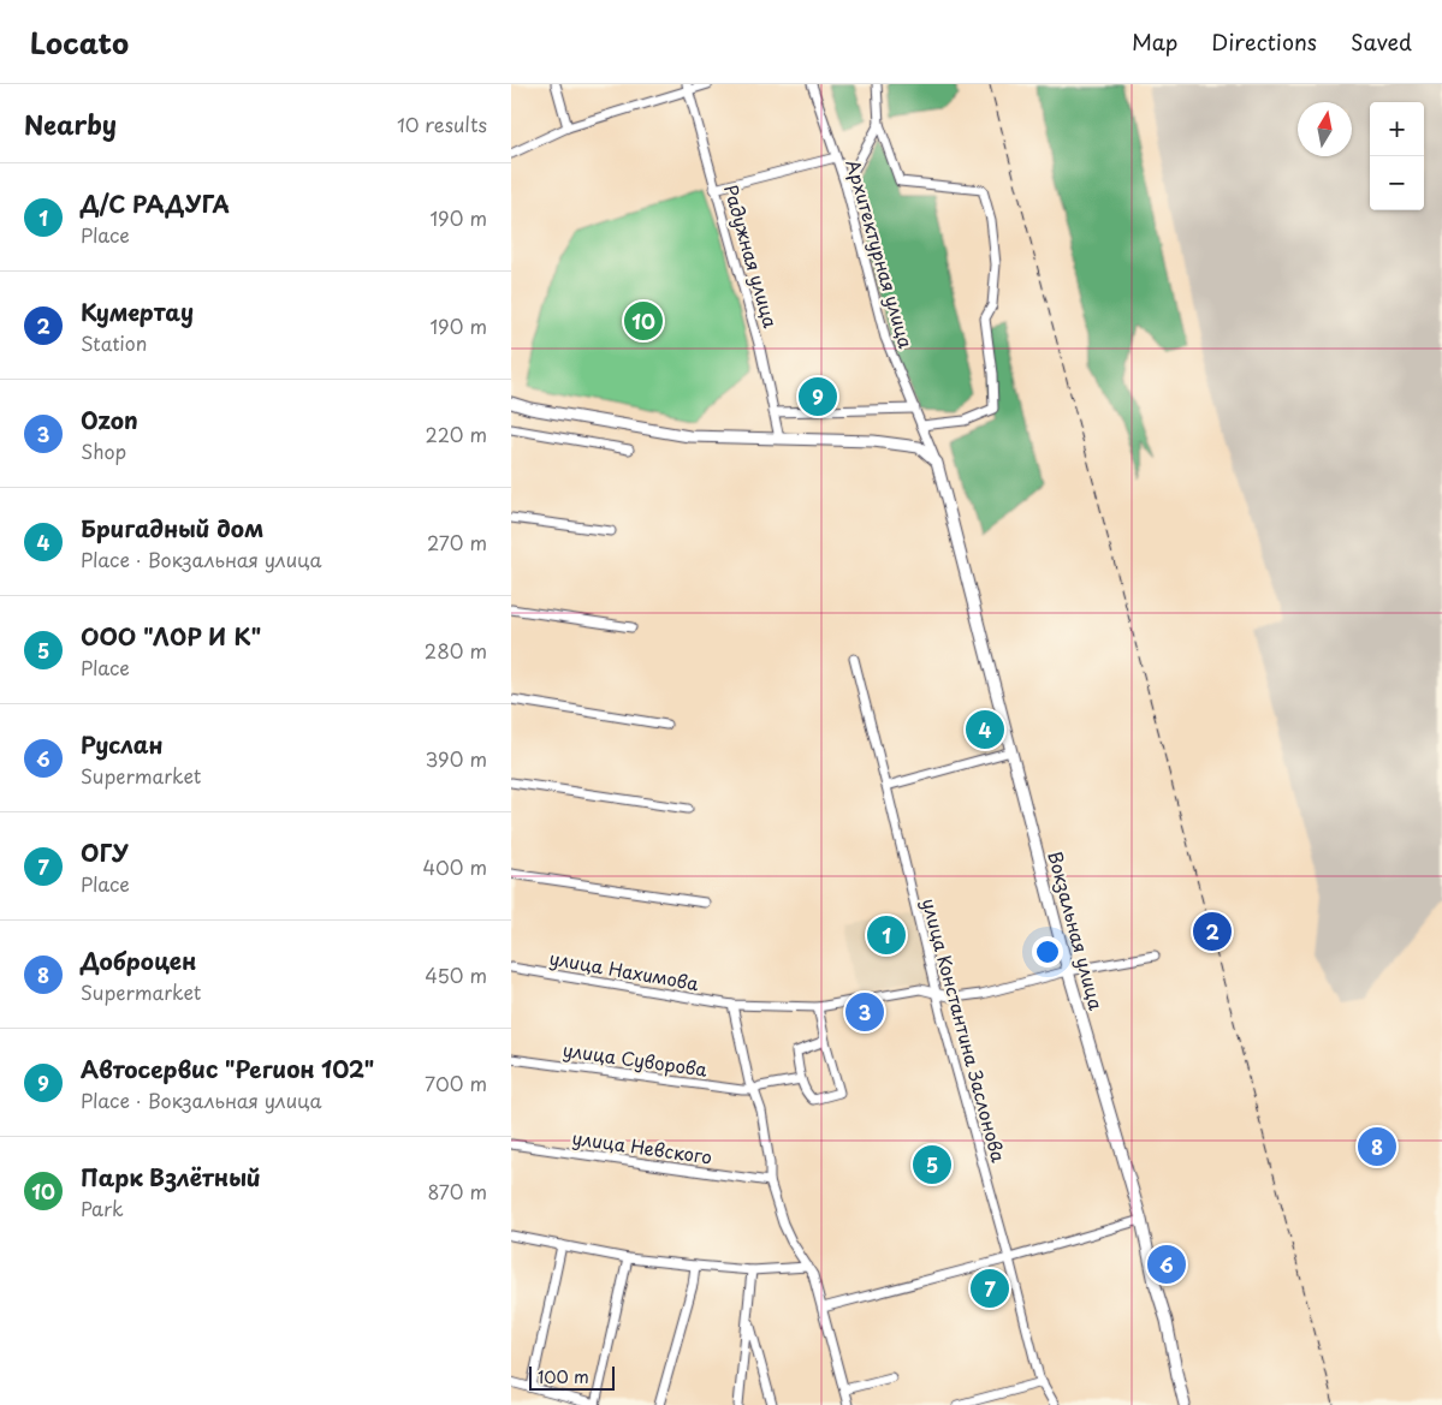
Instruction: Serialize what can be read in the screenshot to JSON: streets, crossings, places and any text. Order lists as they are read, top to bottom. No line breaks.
{"streets":{"main road":["Вокзальная улица"],"street":["Архитектурная улица","Радужная улица","улица Нахимова","улица Константина Заслонова","улица Суворова","улица Невского"]},"crossings":[["Архитектурная улица","Вокзальная улица"],["Вокзальная улица","улица Нахимова"],["улица Нахимова","улица Константина Заслонова"]],"scale_bar":"100 m","north":"top","page":{"header":"Locato","nav":["Map","Directions","Saved"],"heading":["Nearby","10 results"],"map_buttons":["+","−"],"list":[{"mark":"1","name":"Д/С РАДУГА","note":"Place","value":"190 m"},{"mark":"2","name":"Кумертау","note":"Station","value":"190 m"},{"mark":"3","name":"Ozon","note":"Shop","value":"220 m"},{"mark":"4","name":"Бригадный дом","note":"Place · Вокзальная улица","value":"270 m"},{"mark":"5","name":"ООО \"ЛОР И К\"","note":"Place","value":"280 m"},{"mark":"6","name":"Руслан","note":"Supermarket","value":"390 m"},{"mark":"7","name":"ОГУ","note":"Place","value":"400 m"},{"mark":"8","name":"Доброцен","note":"Supermarket","value":"450 m"},{"mark":"9","name":"Автосервис \"Регион 102\"","note":"Place · Вокзальная улица","value":"700 m"},{"mark":"10","name":"Парк Взлётный","note":"Park","value":"870 m"}],"pins":["10","9","4","2","1","3","8","5","6","7"],"scale":"100 m"}}
